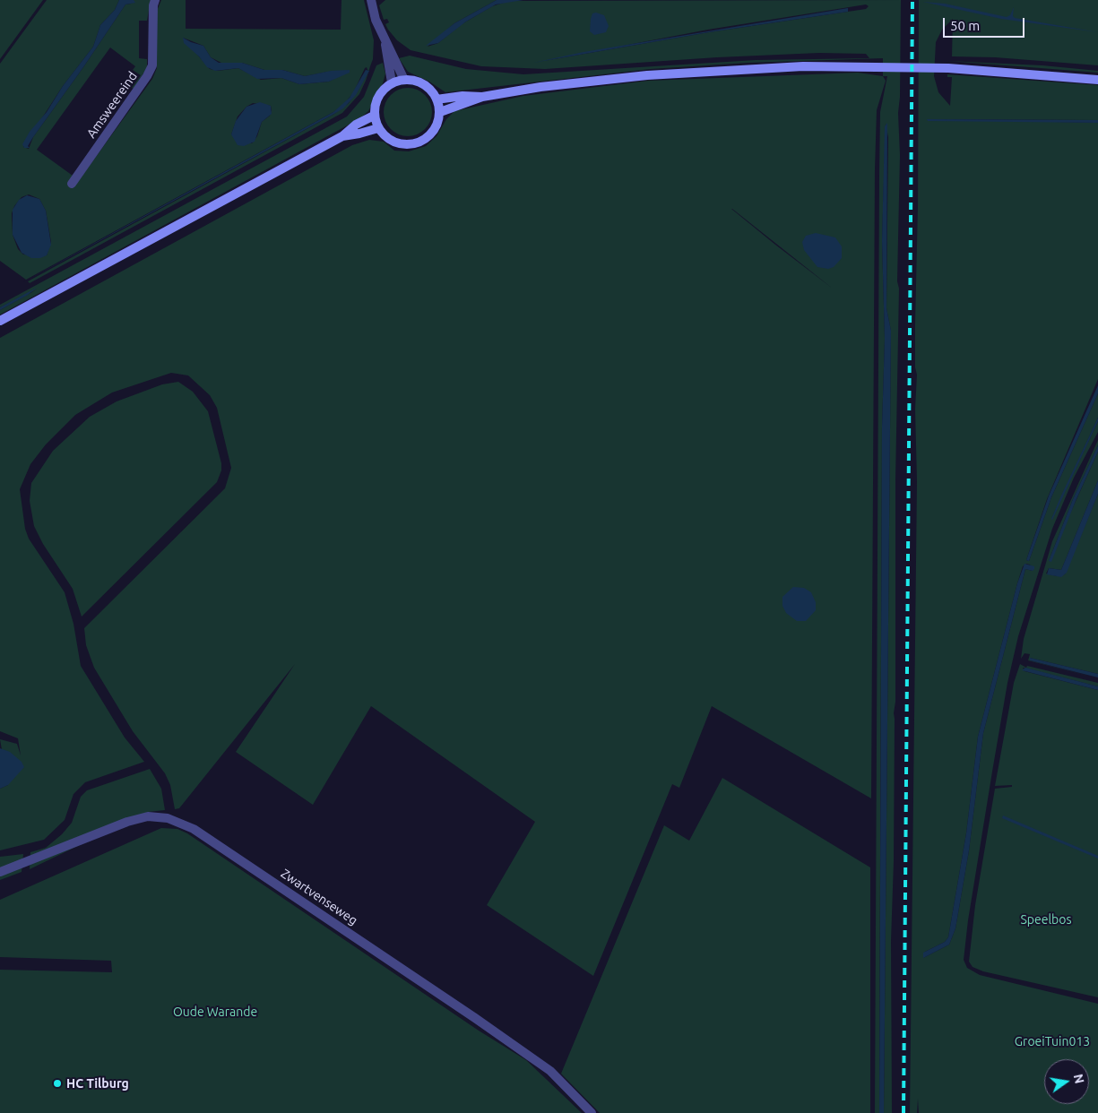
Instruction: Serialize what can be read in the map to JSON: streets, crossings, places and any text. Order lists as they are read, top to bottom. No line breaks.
{"streets":{"street":["Amsweereind","Zwartvenseweg"]},"parks":["Speelbos","Oude Warande","GroeiTuin013"],"places":["HC Tilburg"],"scale_bar":"50 m","north":"right"}
